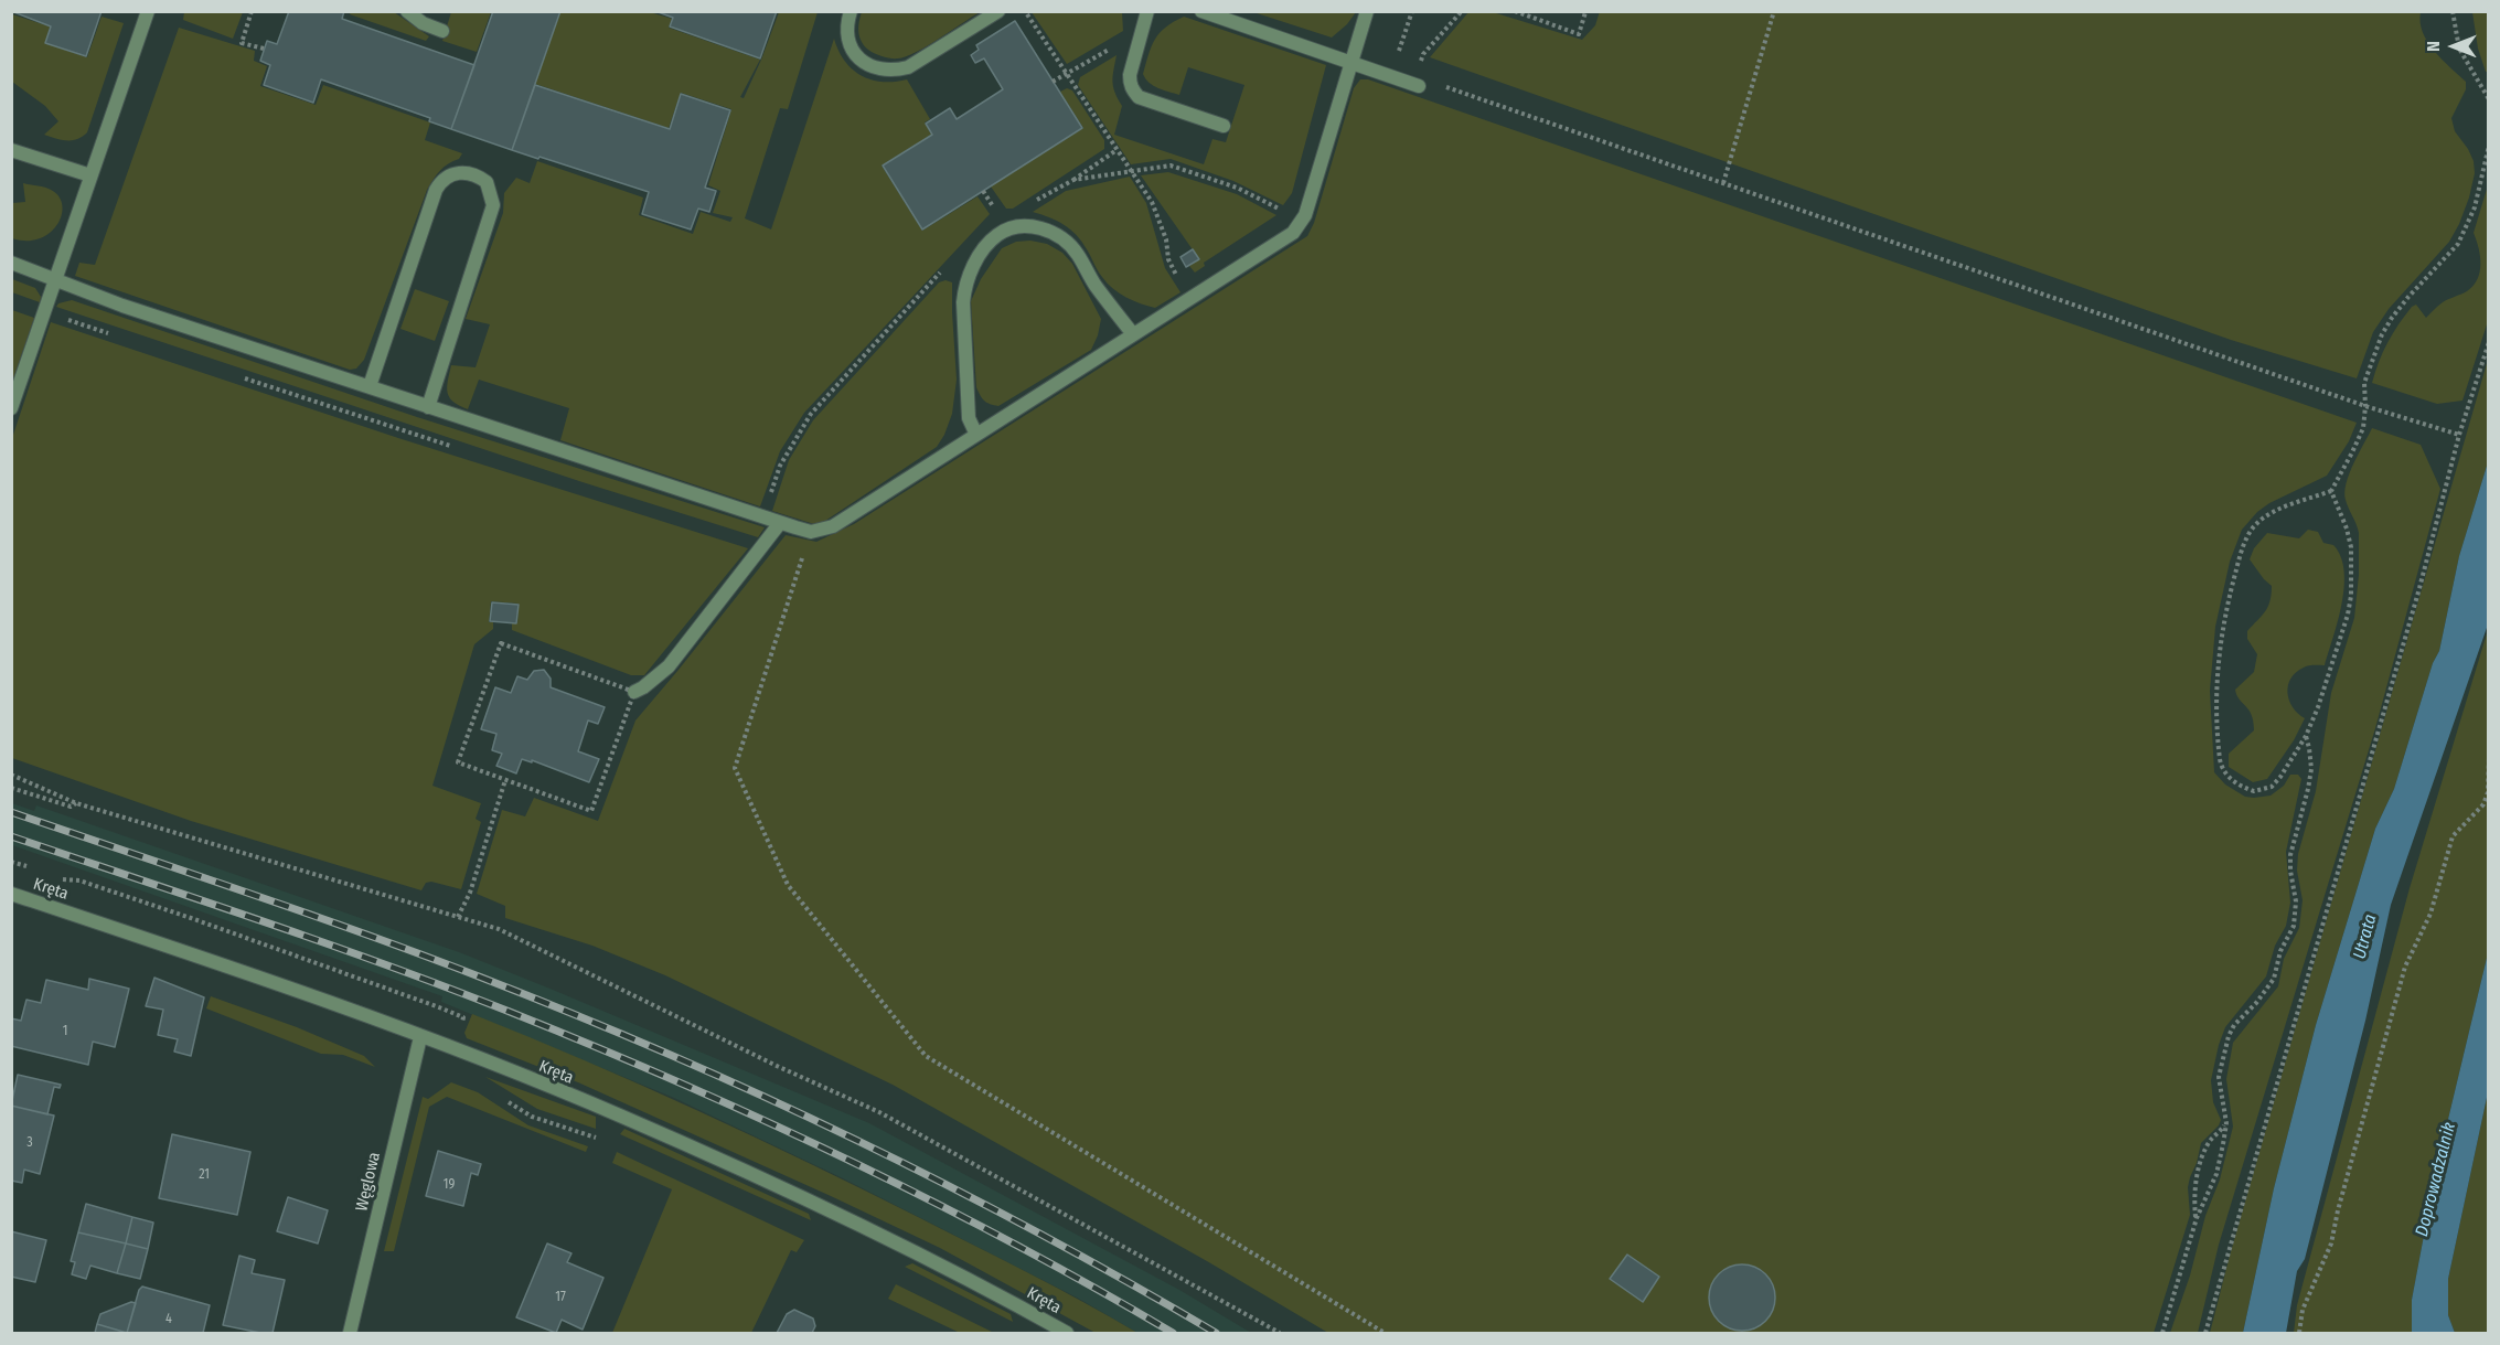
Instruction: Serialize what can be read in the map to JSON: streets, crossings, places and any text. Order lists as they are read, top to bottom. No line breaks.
{"streets":{"street":["Kręta","Węglowa"]},"crossings":[["Kręta","Węglowa"]],"water":["Utrata","Doprowadzalnik"],"house_numbers":["1","3","21","19","17","4"],"north":"left"}
